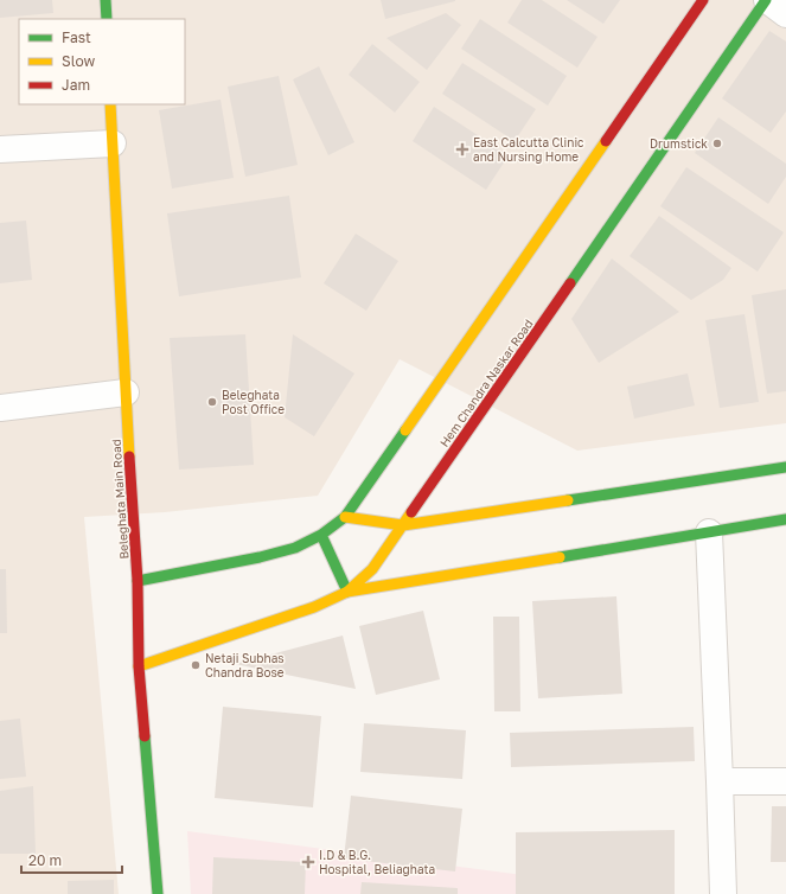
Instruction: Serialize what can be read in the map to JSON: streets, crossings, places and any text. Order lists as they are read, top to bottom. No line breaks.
{"streets":{"main road":["Hem Chandra Naskar Road","Beleghata Main Road"]},"crossings":[["Hem Chandra Naskar Road","Beleghata Main Road"]],"places":{"other":["Drumstick","Beleghata Post Office","Netaji Subhas Chandra Bose"],"health":["East Calcutta Clinic and Nursing Home","I.D & B.G. Hospital, Beliaghata"]},"legend":["Fast","Slow","Jam"],"scale_bar":"20 m"}
